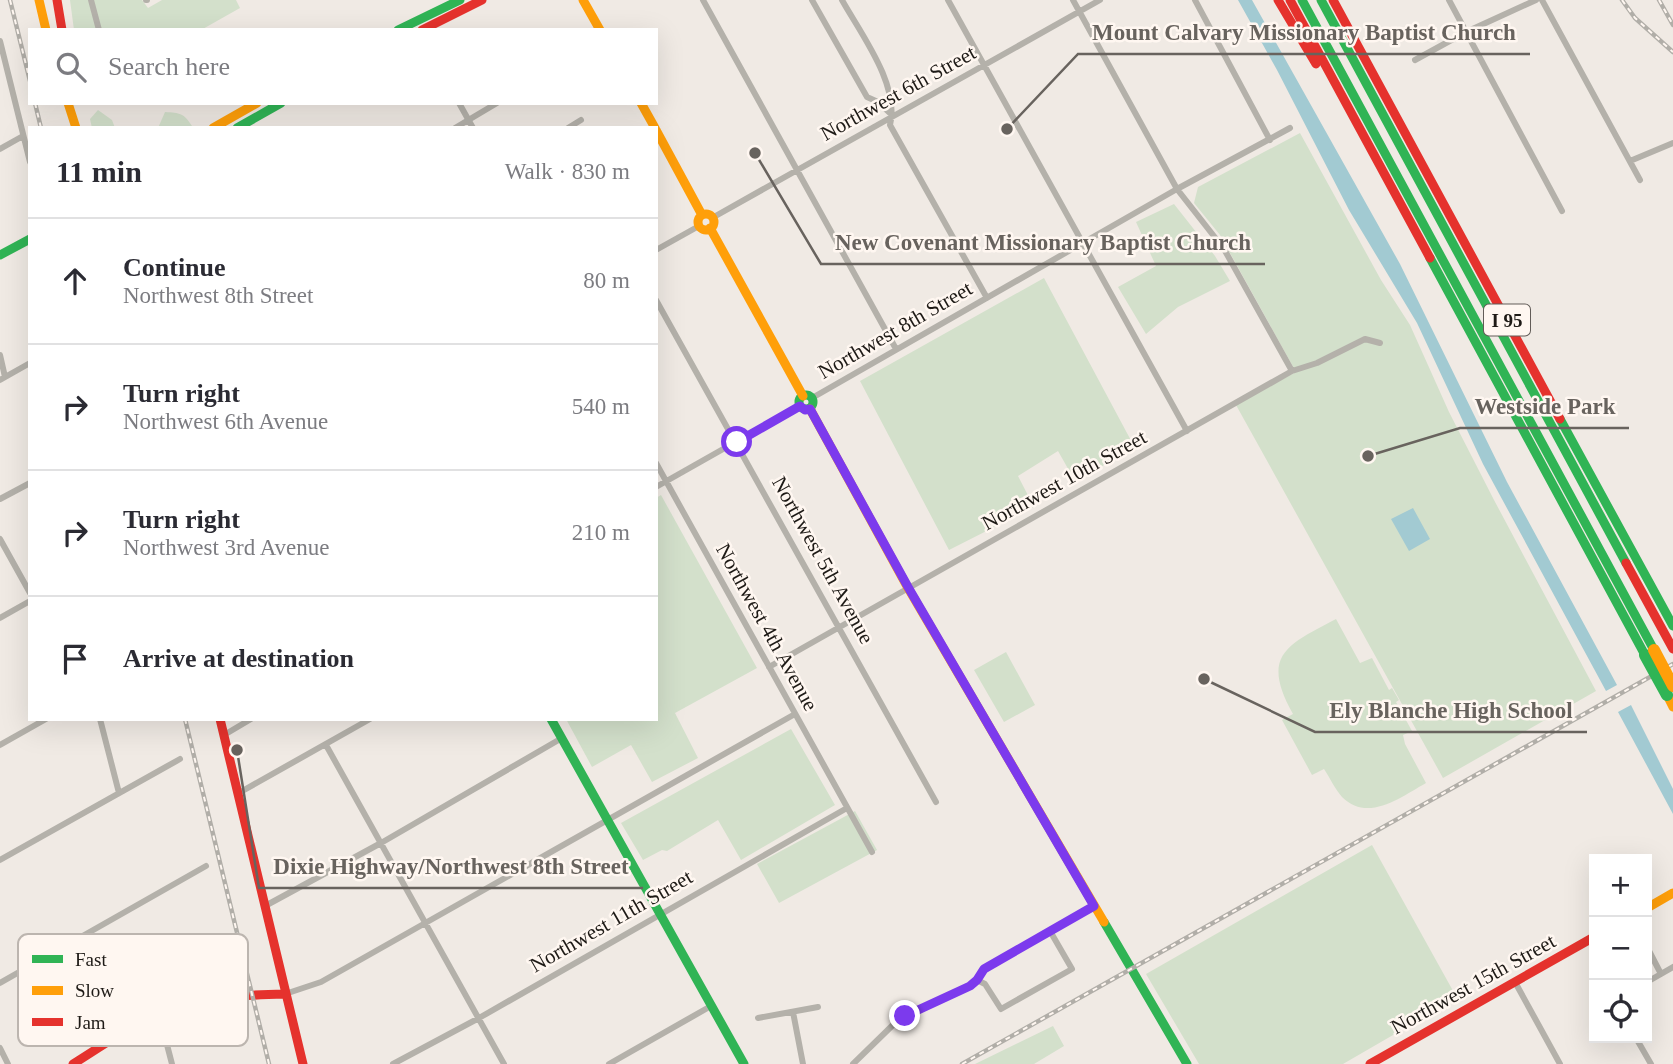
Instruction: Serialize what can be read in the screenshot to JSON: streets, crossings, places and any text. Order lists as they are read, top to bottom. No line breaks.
{"streets":{"main road":["I 95","Northwest 15th Street"],"street":["Northwest 6th Street","Northwest 8th Street","Northwest 10th Street","Northwest 5th Avenue","Northwest 4th Avenue","Northwest 11th Street"]},"crossings":[["Northwest 8th Street","Northwest 5th Avenue"],["Northwest 8th Street","Northwest 4th Avenue"],["Northwest 10th Street","Northwest 5th Avenue"],["Northwest 10th Street","Northwest 4th Avenue"],["Northwest 4th Avenue","Northwest 11th Street"]],"places":["Mount Calvary Missionary Baptist Church","New Covenant Missionary Baptist Church","Westside Park","Ely Blanche High School","Dixie Highway/Northwest 8th Street"],"legend":["Fast","Slow","Jam"],"page":{"search":"Search here","heading":["11 min","Walk · 830 m"],"list":[["Continue","Northwest 8th Street","80 m"],["Turn right","Northwest 6th Avenue","540 m"],["Turn right","Northwest 3rd Avenue","210 m"],"Arrive at destination"],"map_buttons":["+","−"]}}
